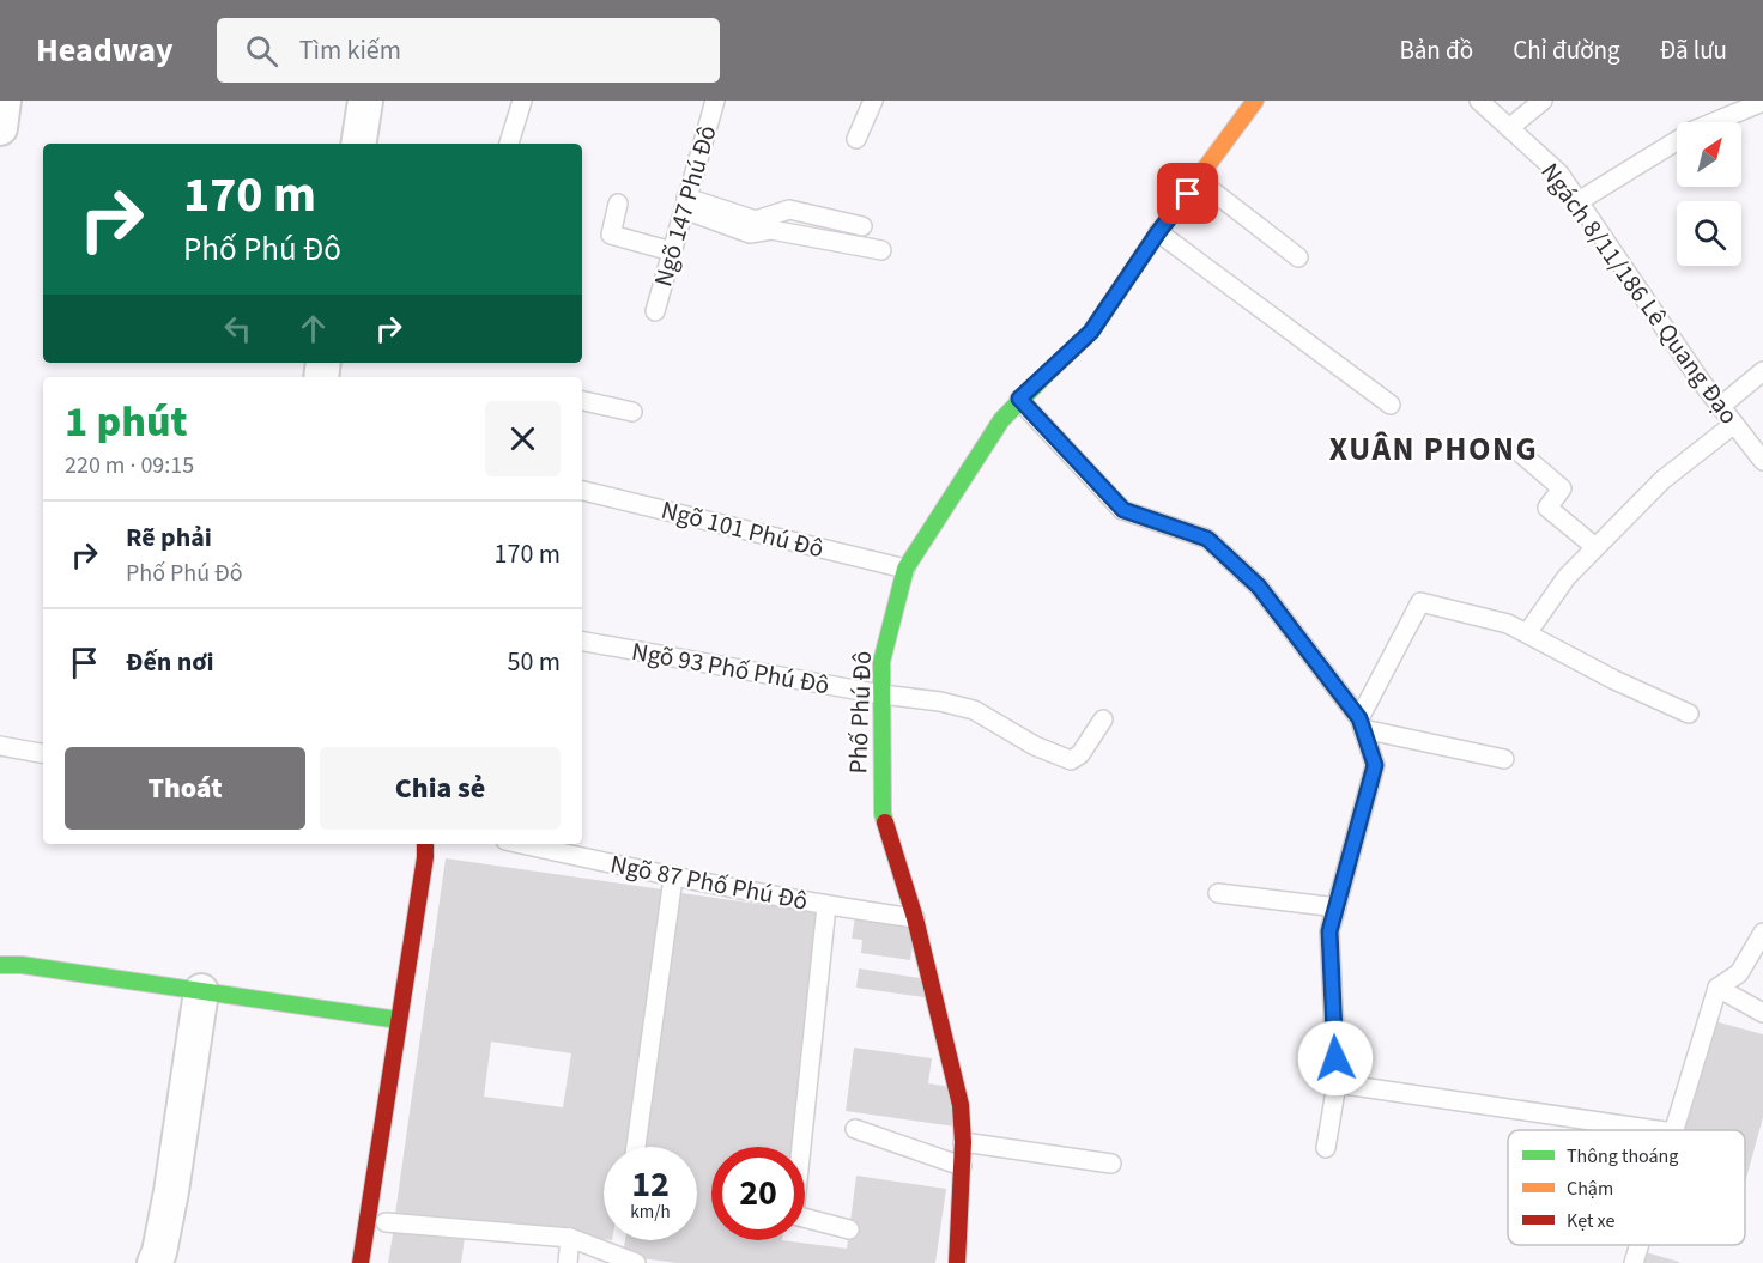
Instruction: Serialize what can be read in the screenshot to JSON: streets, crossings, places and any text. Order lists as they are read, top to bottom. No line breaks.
{"streets":{"street":["Phố Phú Đô"],"lane":["Ngõ 147 Phú Đô","Ngách 8/11/186 Lê Quang Đạo","Ngõ 101 Phú Đô","Ngõ 93 Phố Phú Đô","Ngõ 87 Phố Phú Đô"]},"crossings":[["Ngõ 101 Phú Đô","Phố Phú Đô"],["Ngõ 93 Phố Phú Đô","Phố Phú Đô"],["Phố Phú Đô","Ngõ 87 Phố Phú Đô"]],"districts":["XUÂN PHONG"],"legend":["Thông thoáng","Chậm","Kẹt xe"],"north":"top right","page":{"header":"Headway","search":"Tìm kiếm","nav":["Bản đồ","Chỉ đường","Đã lưu"],"turn":["170 m","Phố Phú Đô"],"heading":["1 phút","220 m · 09:15"],"list":[{"name":"Rẽ phải","note":"Phố Phú Đô","value":"170 m"},{"name":"Đến nơi","value":"50 m"}],"buttons":["Thoát","Chia sẻ"],"speed":"12 km/h","limit":"20"}}
